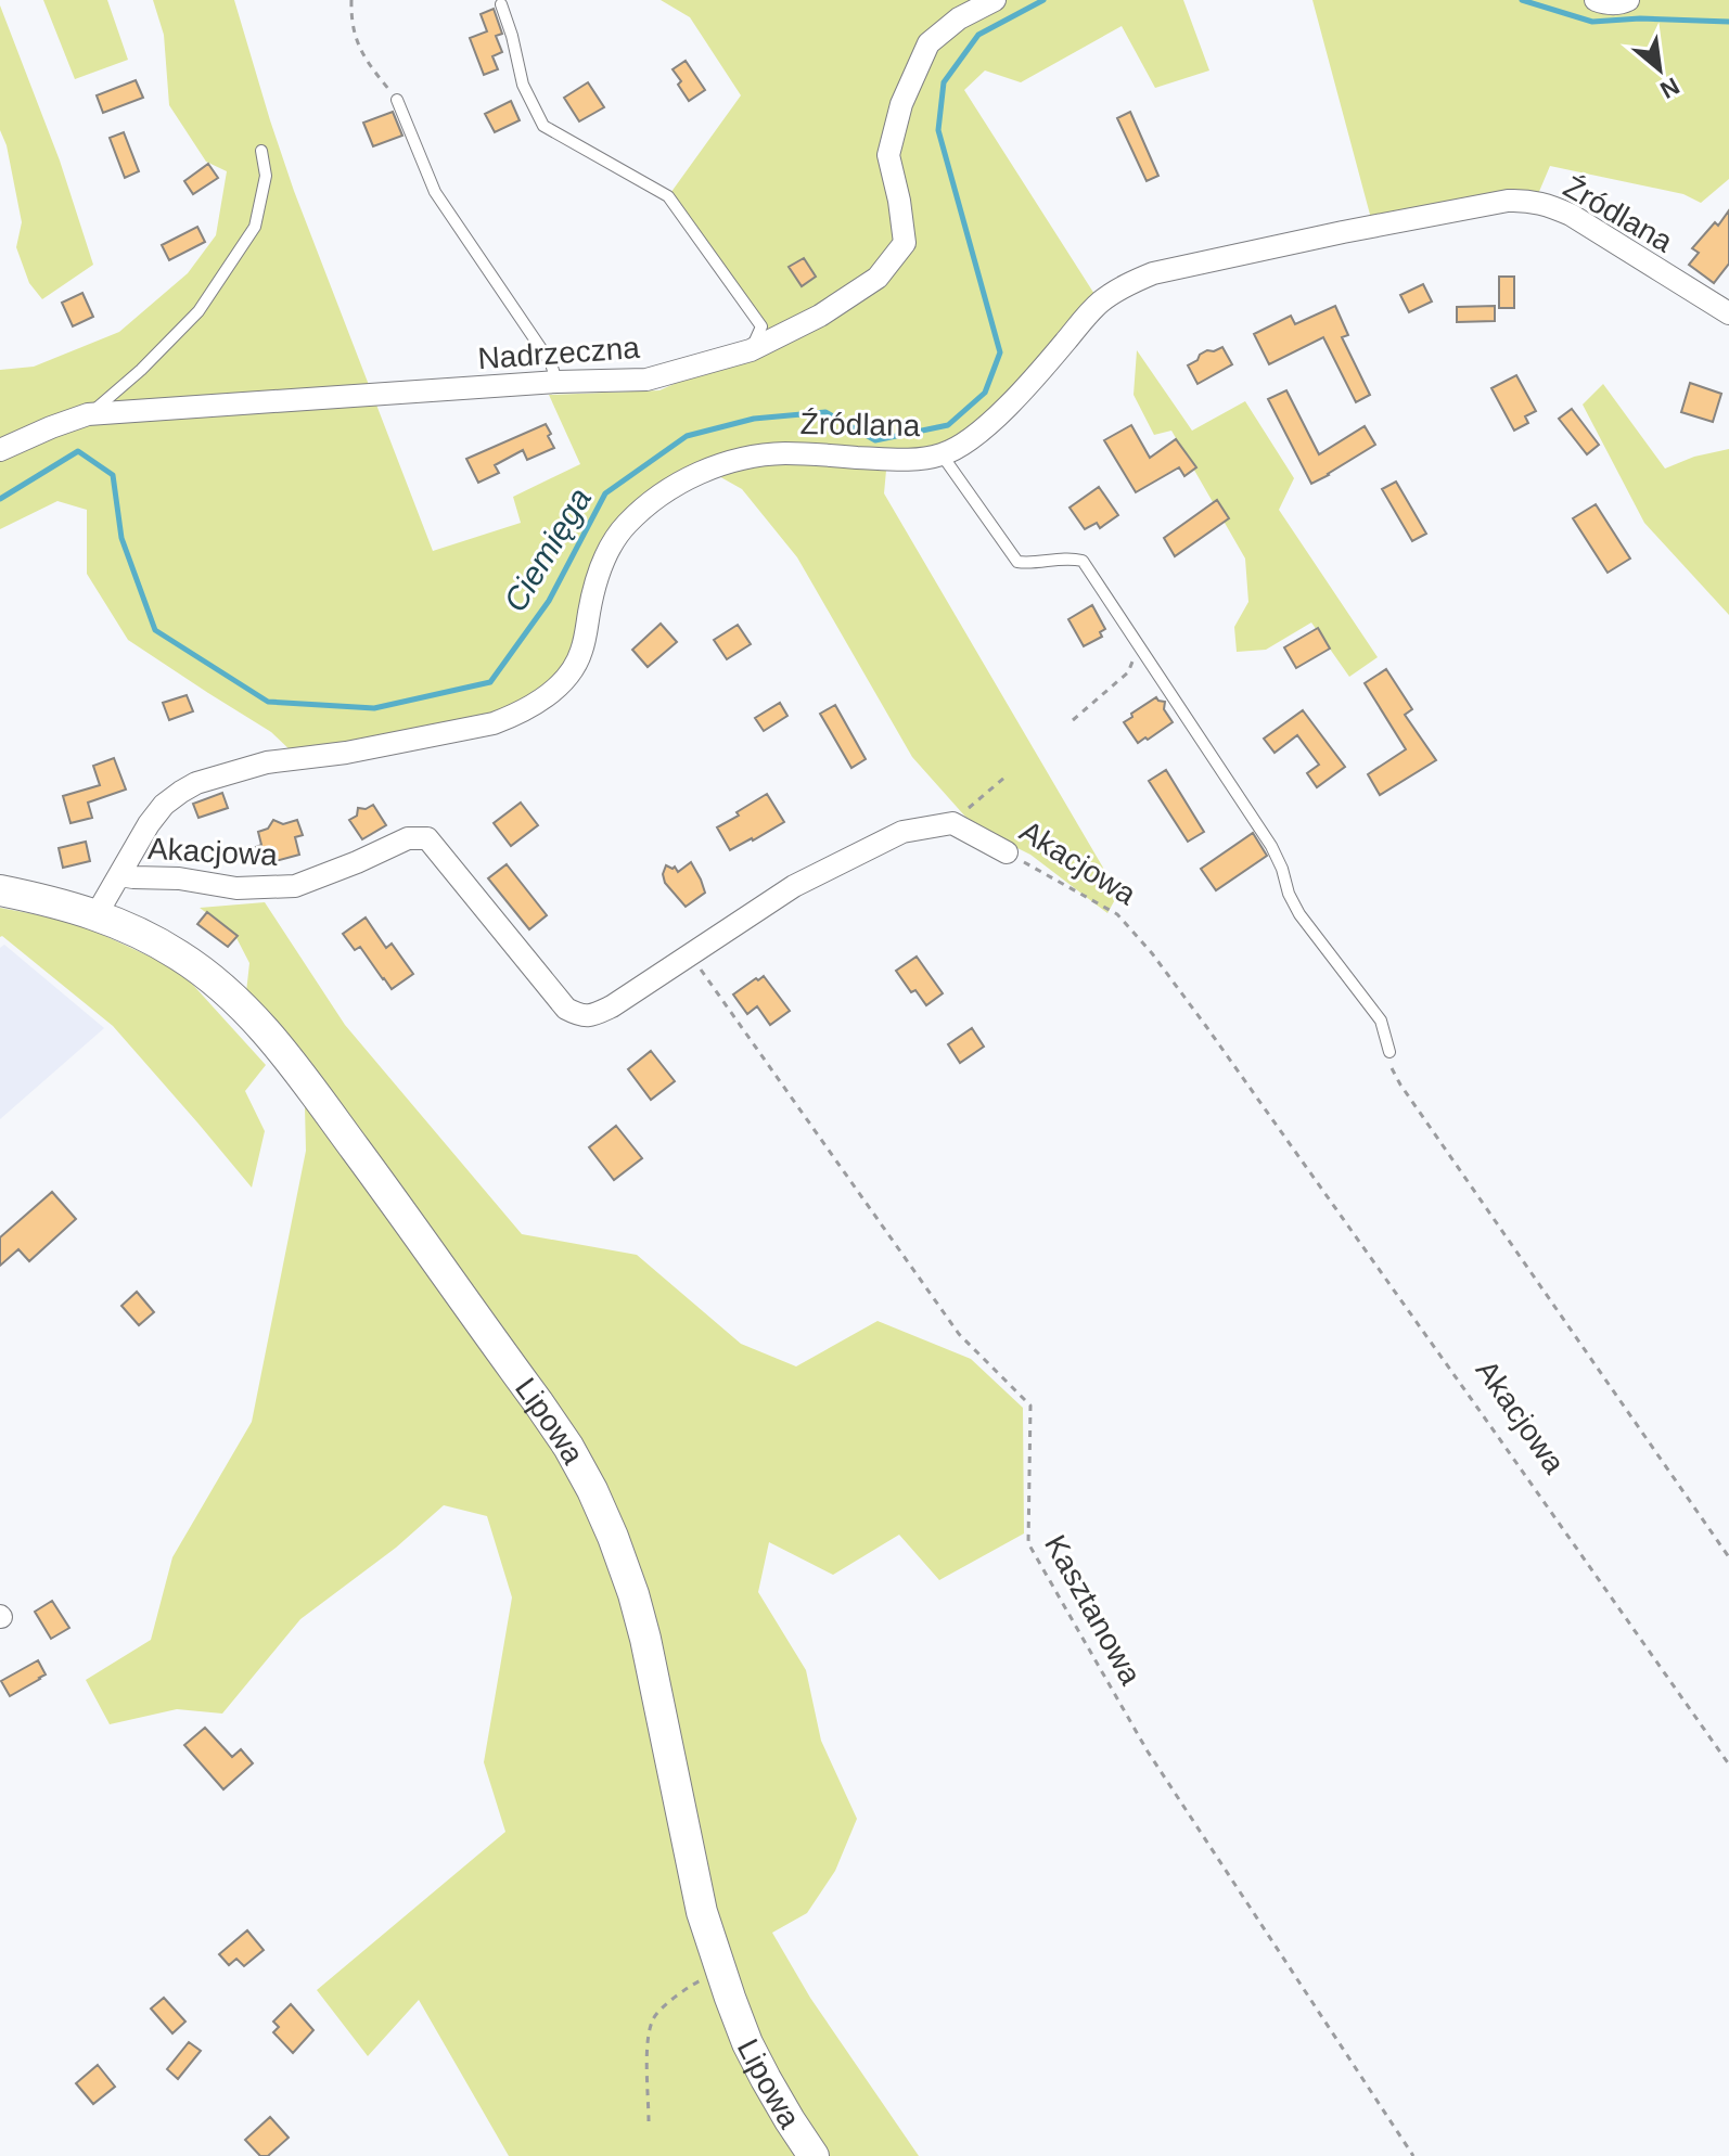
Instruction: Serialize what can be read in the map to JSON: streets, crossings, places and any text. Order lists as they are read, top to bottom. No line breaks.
{"streets":{"street":["Źródlana","Nadrzeczna","Akacjowa","Lipowa"],"path":["Kasztanowa"]},"crossings":[["Źródlana","Akacjowa"],["Źródlana","Lipowa"],["Akacjowa","Kasztanowa"]],"water":["Ciemięga"],"north":"bottom right"}
